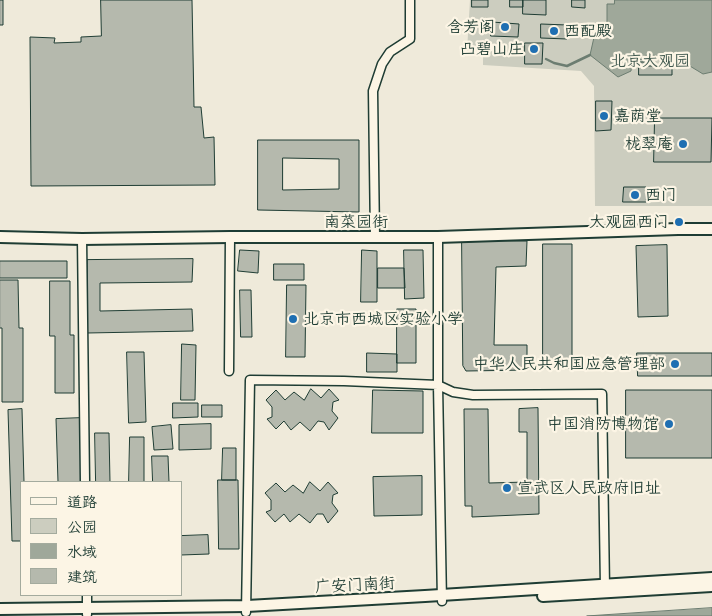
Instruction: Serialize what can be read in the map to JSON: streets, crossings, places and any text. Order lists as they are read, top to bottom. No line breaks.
{"streets":{"street":["南菜园街","广安门南街"]},"parks":["北京大观园"],"places":["含芳阁","西配殿","凸碧山庄","嘉荫堂","栊翠庵","西门","大观园西门","北京市西城区实验小学","中华人民共和国应急管理部","中国消防博物馆","宣武区人民政府旧址"],"legend":["道路","公园","水域","建筑"]}
